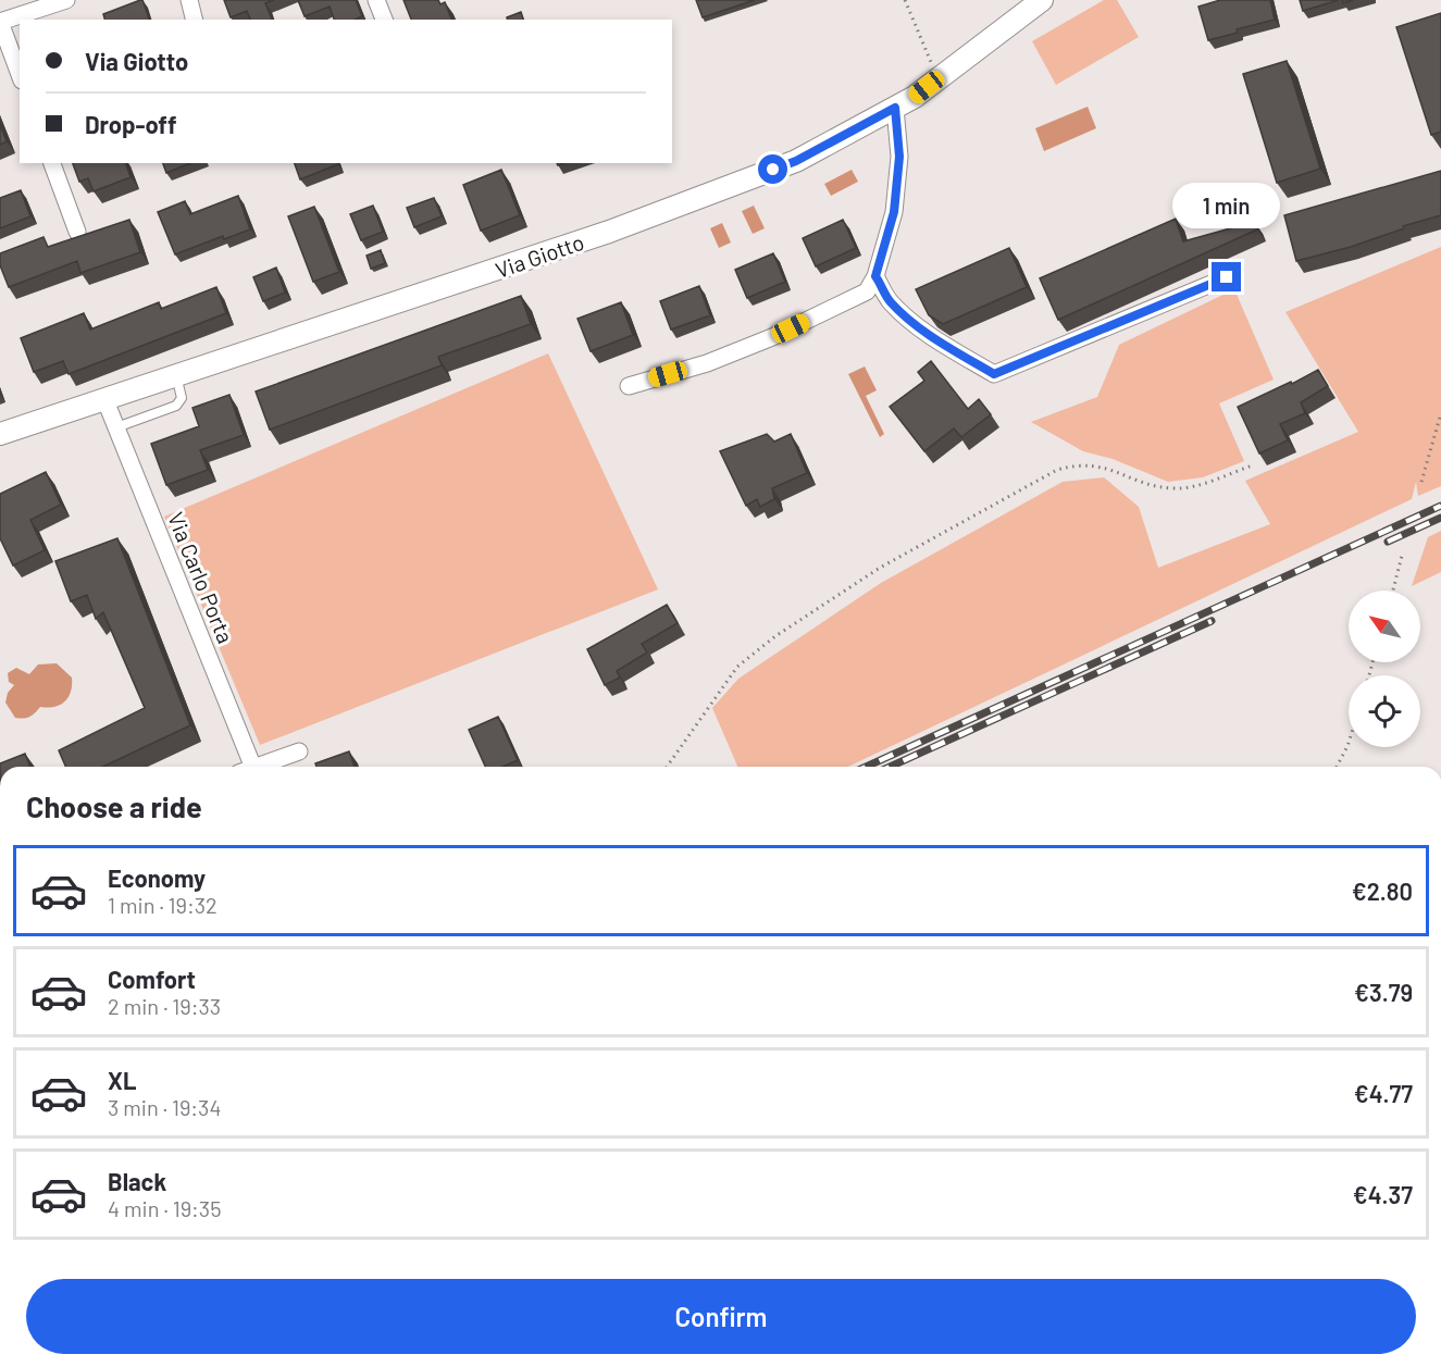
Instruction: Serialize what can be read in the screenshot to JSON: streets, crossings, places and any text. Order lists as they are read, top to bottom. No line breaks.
{"streets":{"street":["Via Giotto","Via Carlo Porta"]},"crossings":[["Via Giotto","Via Carlo Porta"]],"north":"top left","page":{"banner":["Via Giotto","Drop-off"],"bubble":"1 min","heading":"Choose a ride","list":[{"name":"Economy","note":"1 min · 19:32","value":"€2.80"},{"name":"Comfort","note":"2 min · 19:33","value":"€3.79"},{"name":"XL","note":"3 min · 19:34","value":"€4.77"},{"name":"Black","note":"4 min · 19:35","value":"€4.37"}],"buttons":"Confirm"}}
